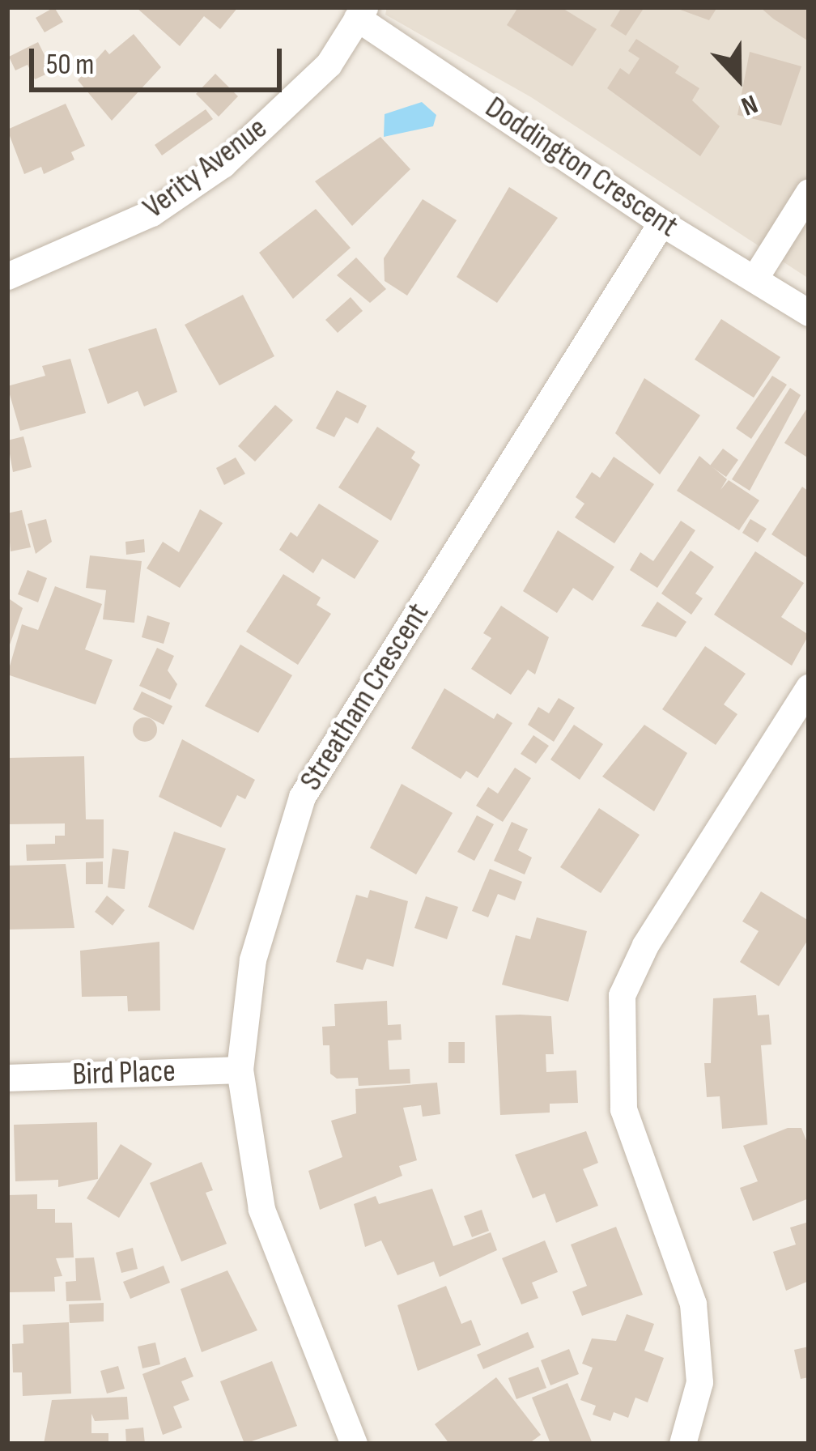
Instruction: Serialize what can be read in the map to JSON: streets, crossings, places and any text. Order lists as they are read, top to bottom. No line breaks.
{"streets":{"street":["Doddington Crescent","Verity Avenue","Streatham Crescent","Bird Place"]},"crossings":[["Doddington Crescent","Verity Avenue"],["Doddington Crescent","Streatham Crescent"],["Streatham Crescent","Bird Place"]],"scale_bar":"50 m","north":"bottom"}
